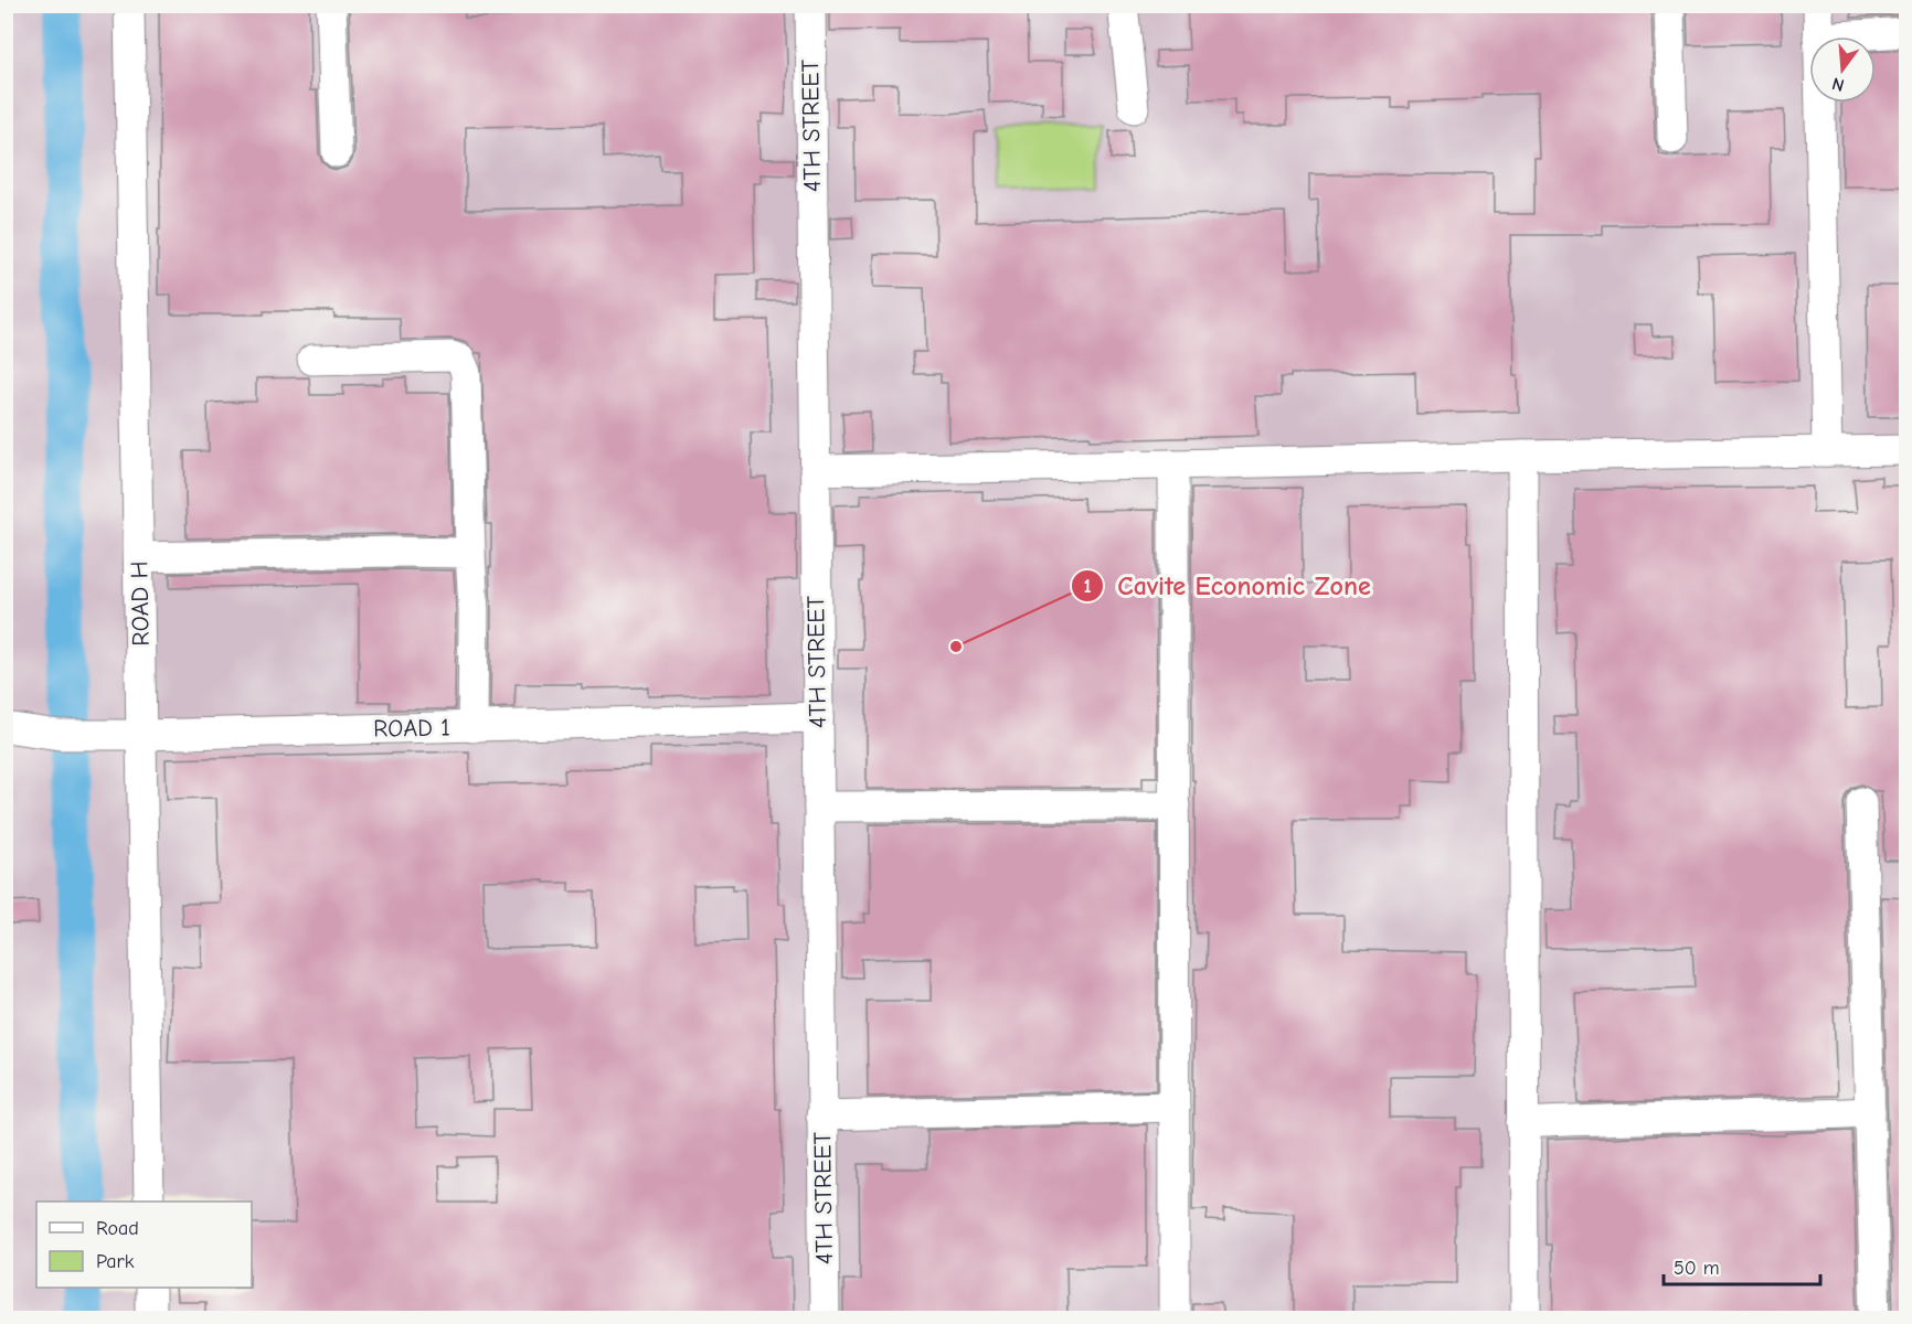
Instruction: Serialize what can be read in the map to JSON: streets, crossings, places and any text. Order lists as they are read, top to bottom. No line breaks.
{"streets":{"street":["4TH STREET","ROAD H","ROAD 1"]},"crossings":[["4TH STREET","ROAD 1"],["ROAD H","ROAD 1"]],"places":["Cavite Economic Zone"],"legend":["Road","Park"],"scale_bar":"50 m","north":"bottom"}
